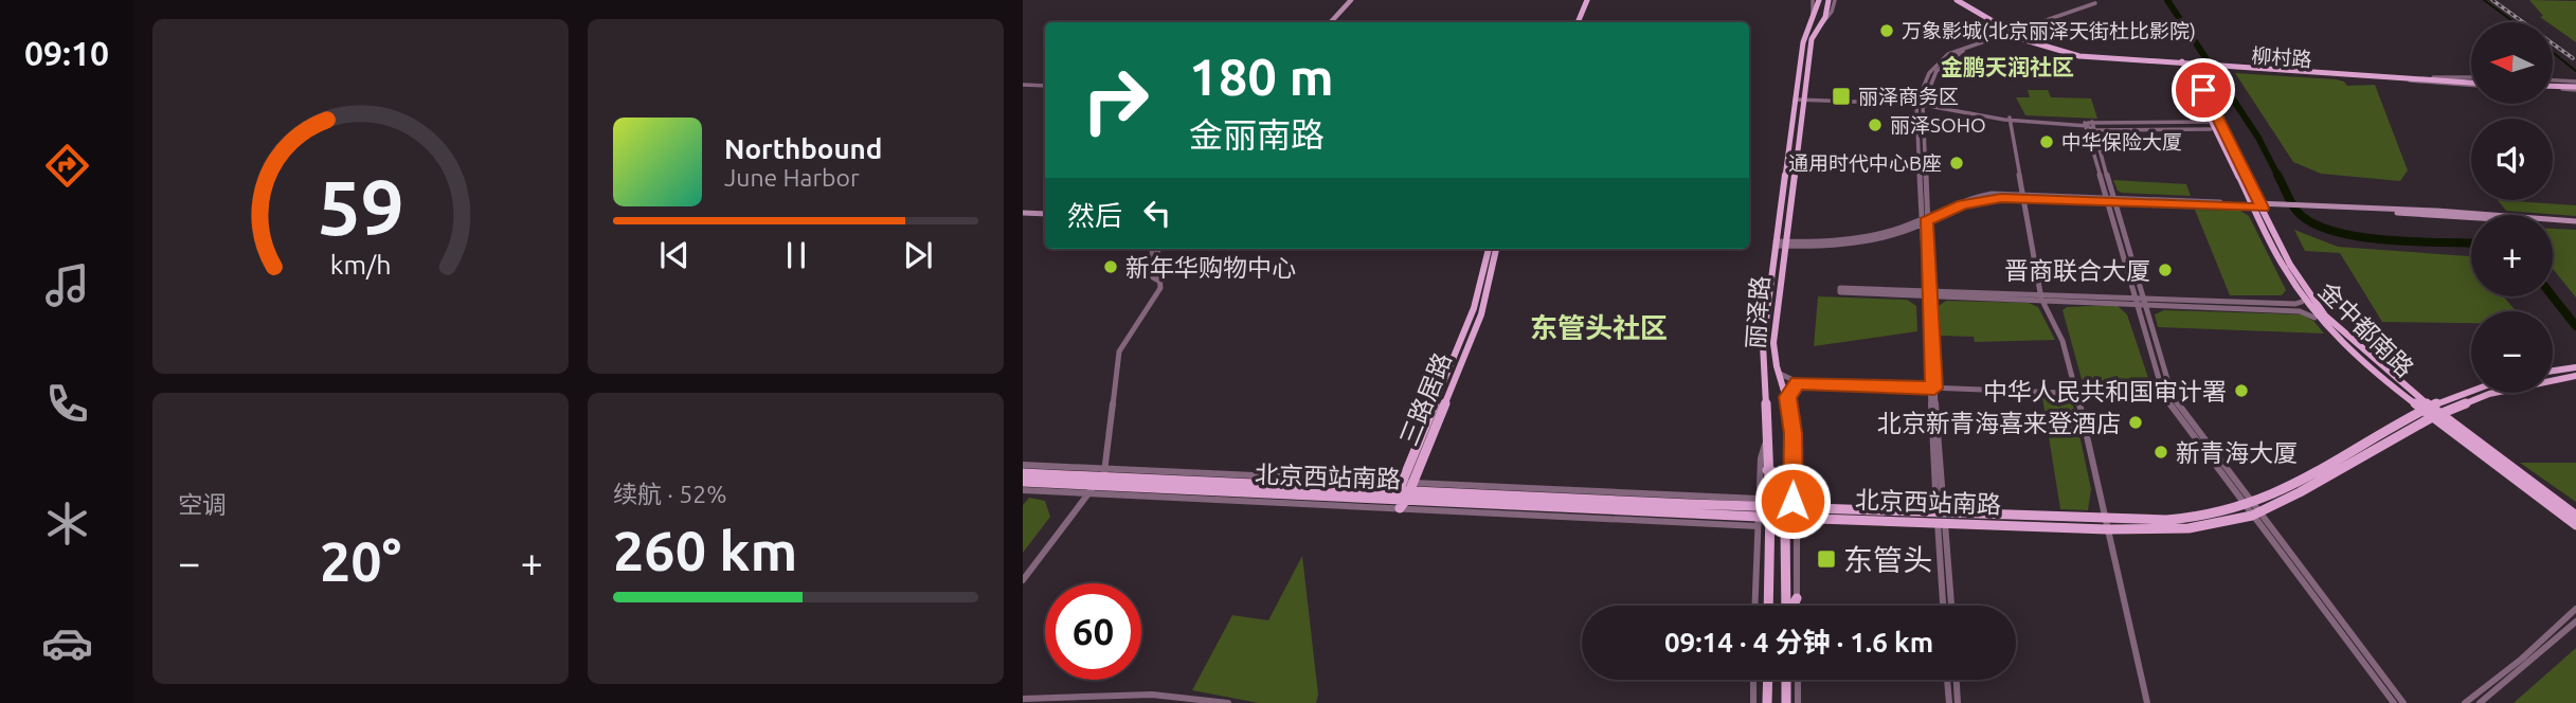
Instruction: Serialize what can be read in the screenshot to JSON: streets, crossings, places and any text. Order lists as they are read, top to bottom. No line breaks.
{"streets":{"main road":["柳村路","丽泽路","金中都南路","三路居路","北京西站南路"]},"crossings":[["柳村路","金中都南路"],["丽泽路","北京西站南路"],["金中都南路","北京西站南路"],["三路居路","北京西站南路"]],"districts":["金鹏天润社区","东管头社区"],"places":{"other":["万象影城(北京丽泽天街杜比影院)","丽泽SOHO","中华保险大厦","通用时代中心B座","新年华购物中心","晋商联合大厦","中华人民共和国审计署","北京新青海喜来登酒店","新青海大厦"],"transit":["丽泽商务区","东管头"]},"north":"left","page":{"tabs":"09:10","map_buttons":["+","−"],"turn":["180 m","金丽南路"],"song":["Northbound","June Harbor"],"then":"然后","tile":["空调",["续航 · 52%","260 km"]],"heat":["−","20°","+"],"limit":"60","trip":"09:14 · 4 分钟 · 1.6 km","gauge":["59","km/h"]}}
